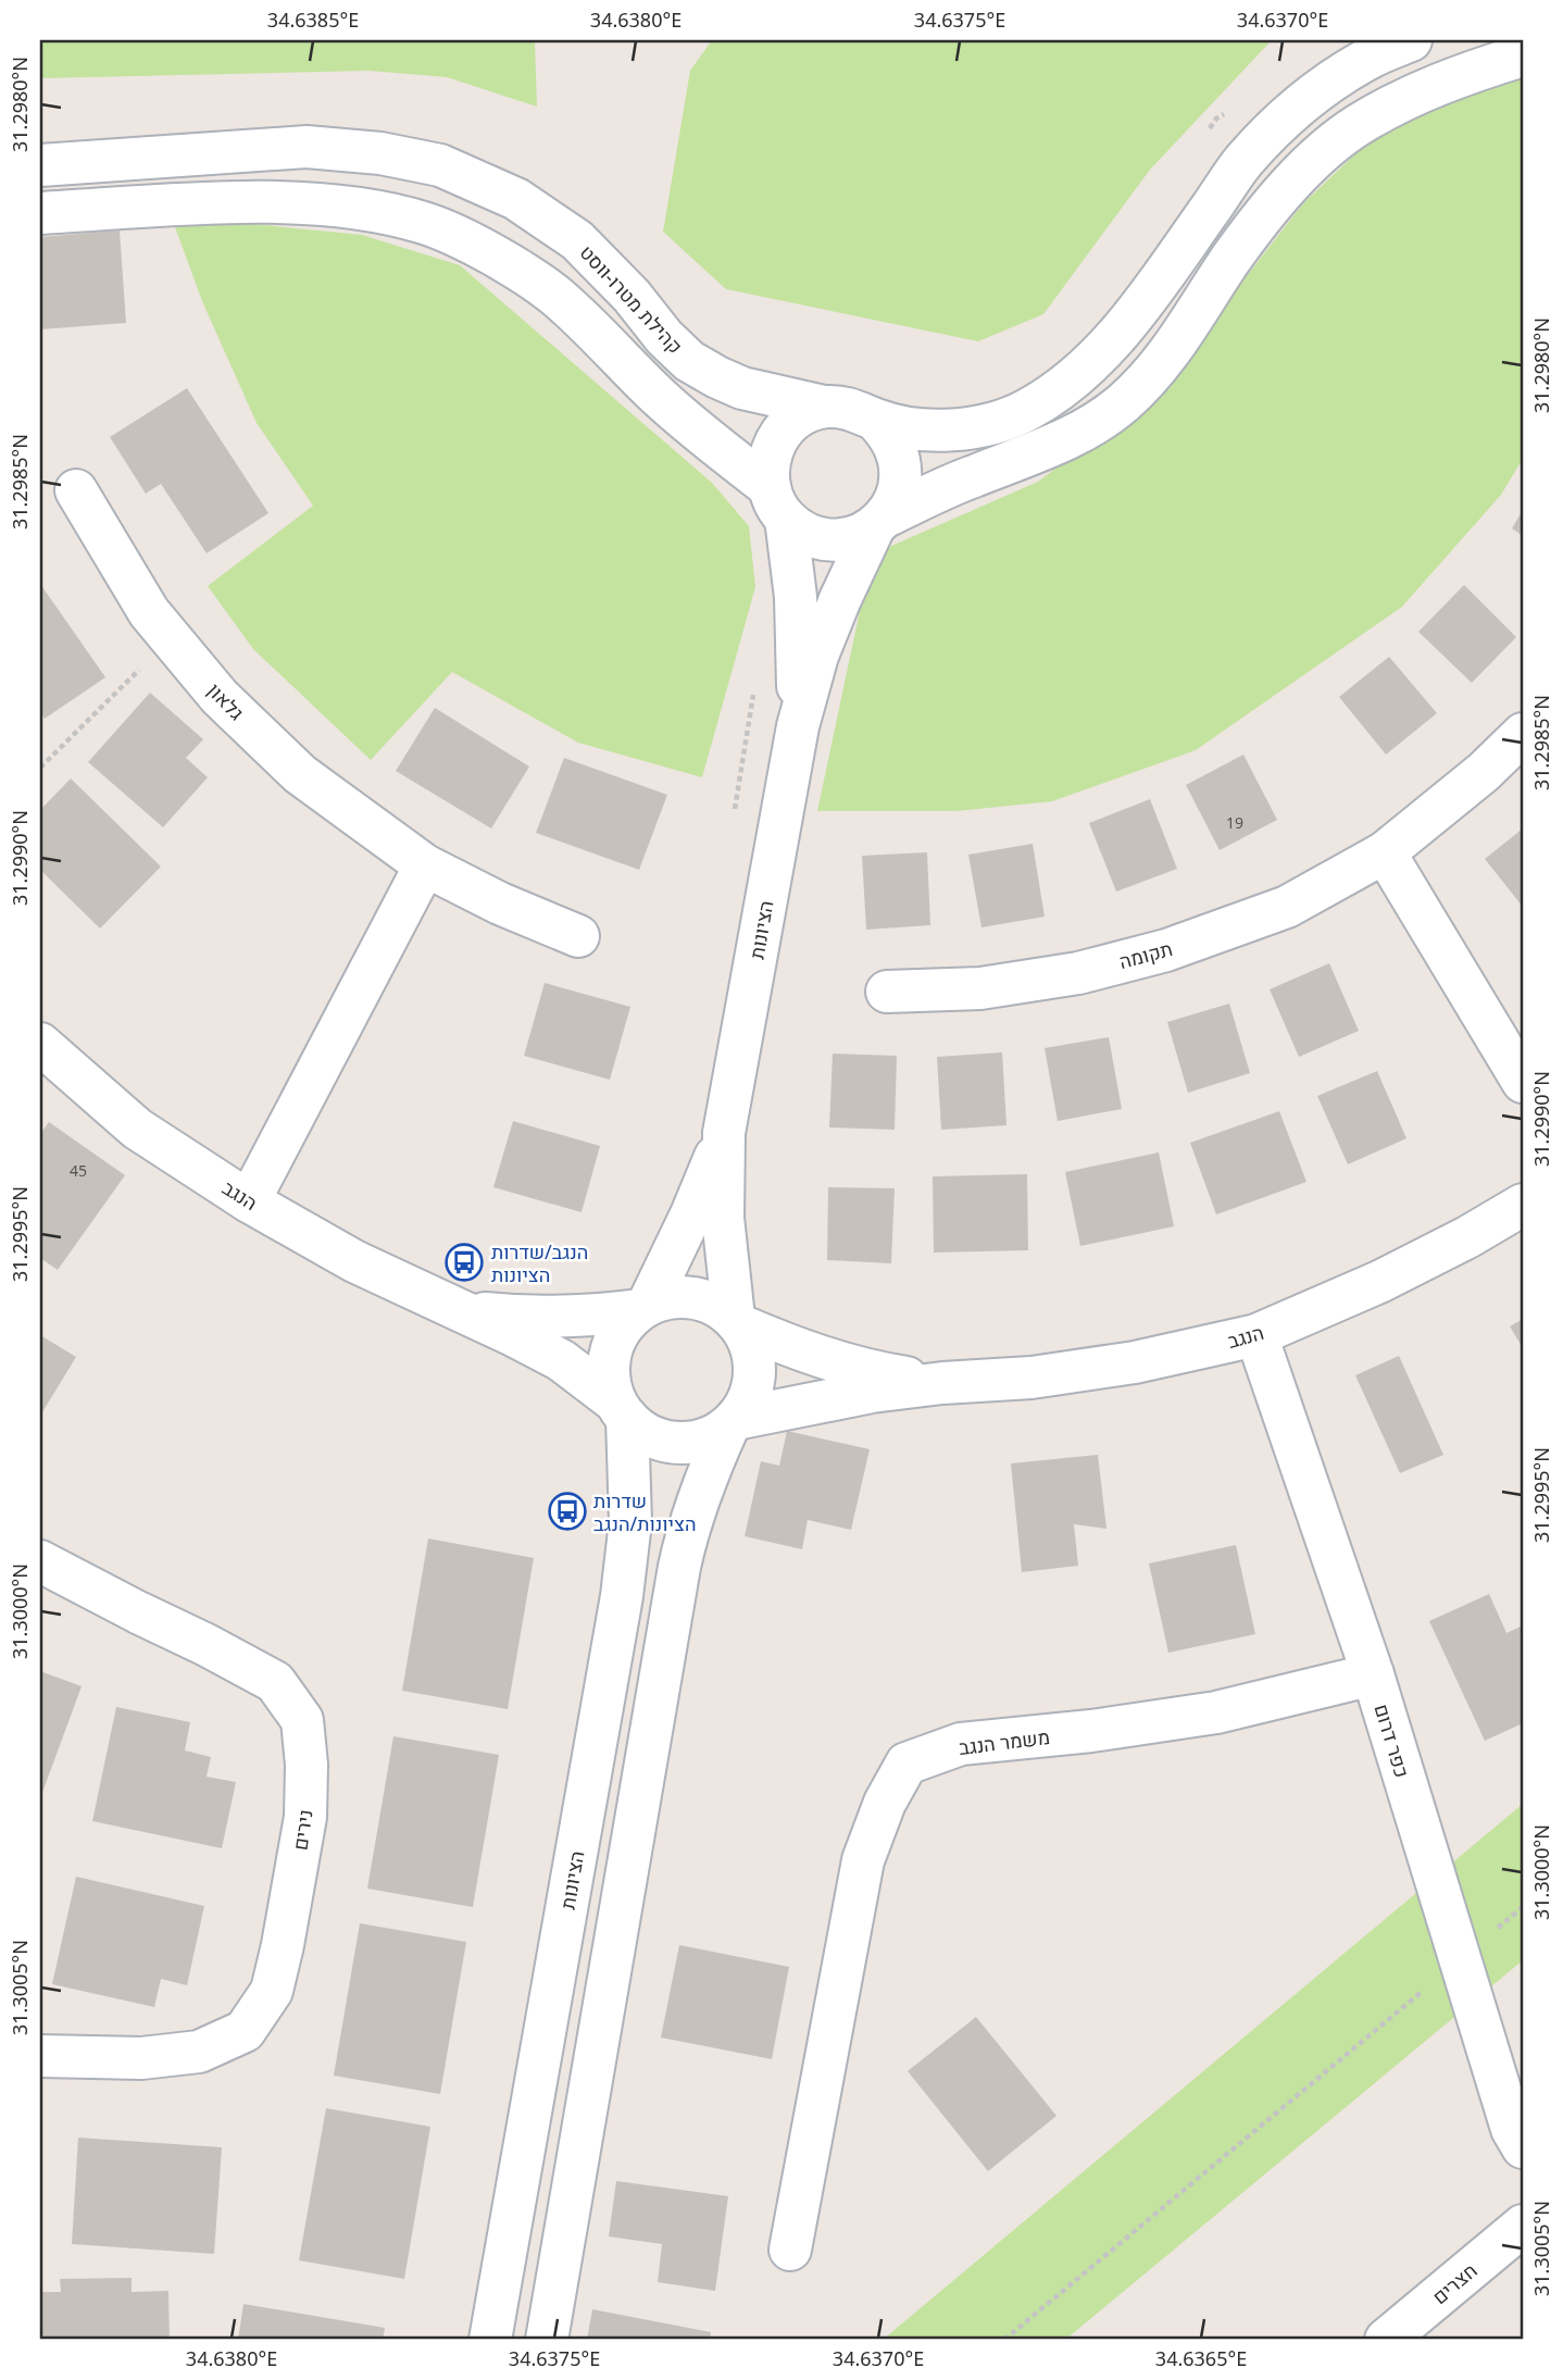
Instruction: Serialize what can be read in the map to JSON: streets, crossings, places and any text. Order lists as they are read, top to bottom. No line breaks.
{"streets":{"street":["קהילת מטרו-ווסט","גלאון","הציונות","תקומה","הנגב","כפר דרום","משמר הנגב","נירים","חצרים"]},"crossings":[["קהילת מטרו-ווסט","הציונות"],["הציונות","הנגב"],["הנגב","כפר דרום"],["כפר דרום","משמר הנגב"]],"places":{"bus stop":["הנגב/שדרות הציונות","שדרות הציונות/הנגב"]},"house_numbers":["19","45"],"coordinates":["34.6385°E","34.6380°E","34.6375°E","34.6370°E","31.2980°N","31.2985°N","31.2990°N","31.2995°N","31.3000°N","31.3005°N","34.6365°E"]}
